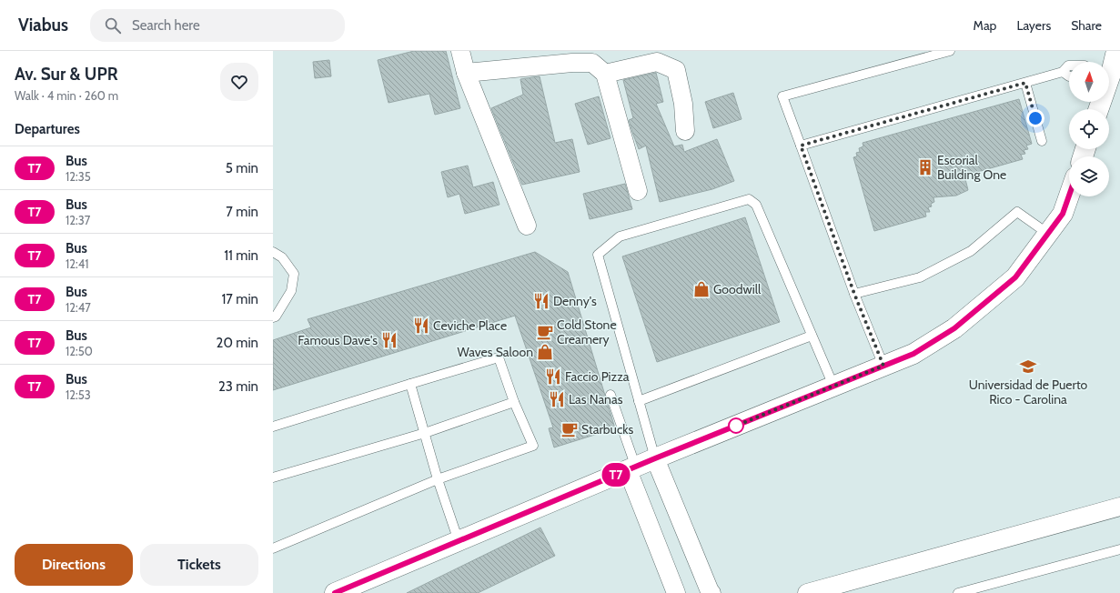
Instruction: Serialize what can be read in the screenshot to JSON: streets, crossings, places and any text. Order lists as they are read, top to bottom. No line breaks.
{"places":{"building":["Escorial Building One"],"shop":["Goodwill","Waves Saloon"],"restaurant":["Denny's","Ceviche Place","Famous Dave's","Faccio Pizza","Las Nanas"],"cafe":["Cold Stone Creamery","Starbucks"],"school or university":["Universidad de Puerto Rico - Carolina"]},"lines":["bus line T7"],"north":"top","page":{"header":"Viabus","search":"Search here","nav":["Map","Layers","Share"],"heading":[["Av. Sur & UPR","Walk · 4 min · 260 m"],"Departures"],"on_map":"T7","list":[{"mark":"T7","name":"Bus","note":"12:35","value":"5 min"},{"mark":"T7","name":"Bus","note":"12:37","value":"7 min"},{"mark":"T7","name":"Bus","note":"12:41","value":"11 min"},{"mark":"T7","name":"Bus","note":"12:47","value":"17 min"},{"mark":"T7","name":"Bus","note":"12:50","value":"20 min"},{"mark":"T7","name":"Bus","note":"12:53","value":"23 min"}],"buttons":["Directions","Tickets"]}}
